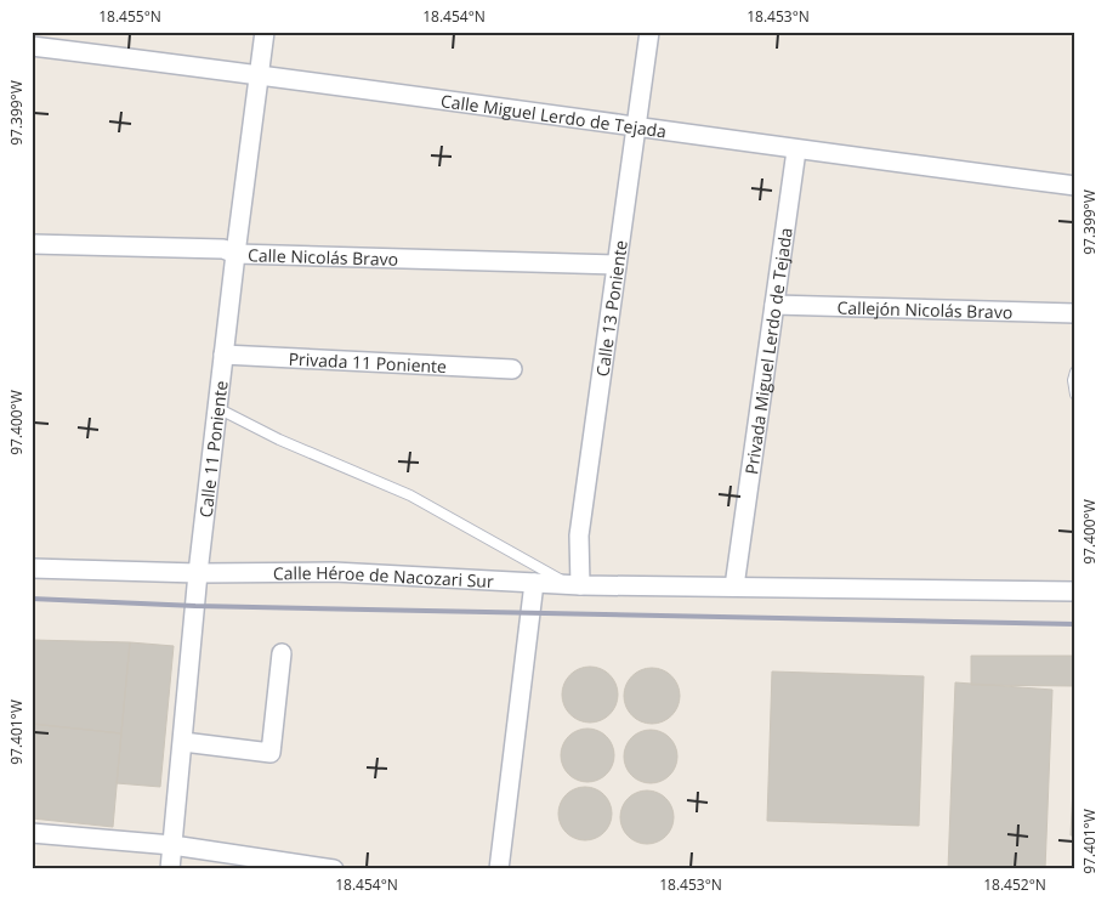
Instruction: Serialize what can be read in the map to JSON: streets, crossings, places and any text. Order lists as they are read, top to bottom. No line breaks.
{"streets":{"street":["Calle Miguel Lerdo de Tejada","Calle Nicolás Bravo","Calle 13 Poniente","Callejón Nicolás Bravo","Privada Miguel Lerdo de Tejada","Privada 11 Poniente","Calle 11 Poniente","Calle Héroe de Nacozari Sur"]},"crossings":[["Calle Miguel Lerdo de Tejada","Calle 13 Poniente"],["Calle Miguel Lerdo de Tejada","Privada Miguel Lerdo de Tejada"],["Calle Miguel Lerdo de Tejada","Calle 11 Poniente"],["Calle Nicolás Bravo","Calle 13 Poniente"],["Calle Nicolás Bravo","Calle 11 Poniente"],["Calle 13 Poniente","Calle Héroe de Nacozari Sur"],["Callejón Nicolás Bravo","Privada Miguel Lerdo de Tejada"],["Privada Miguel Lerdo de Tejada","Calle Héroe de Nacozari Sur"],["Privada 11 Poniente","Calle 11 Poniente"],["Calle 11 Poniente","Calle Héroe de Nacozari Sur"]],"coordinates":["18.455°N","18.454°N","18.453°N","97.399°W","97.400°W","97.401°W","18.452°N"]}
